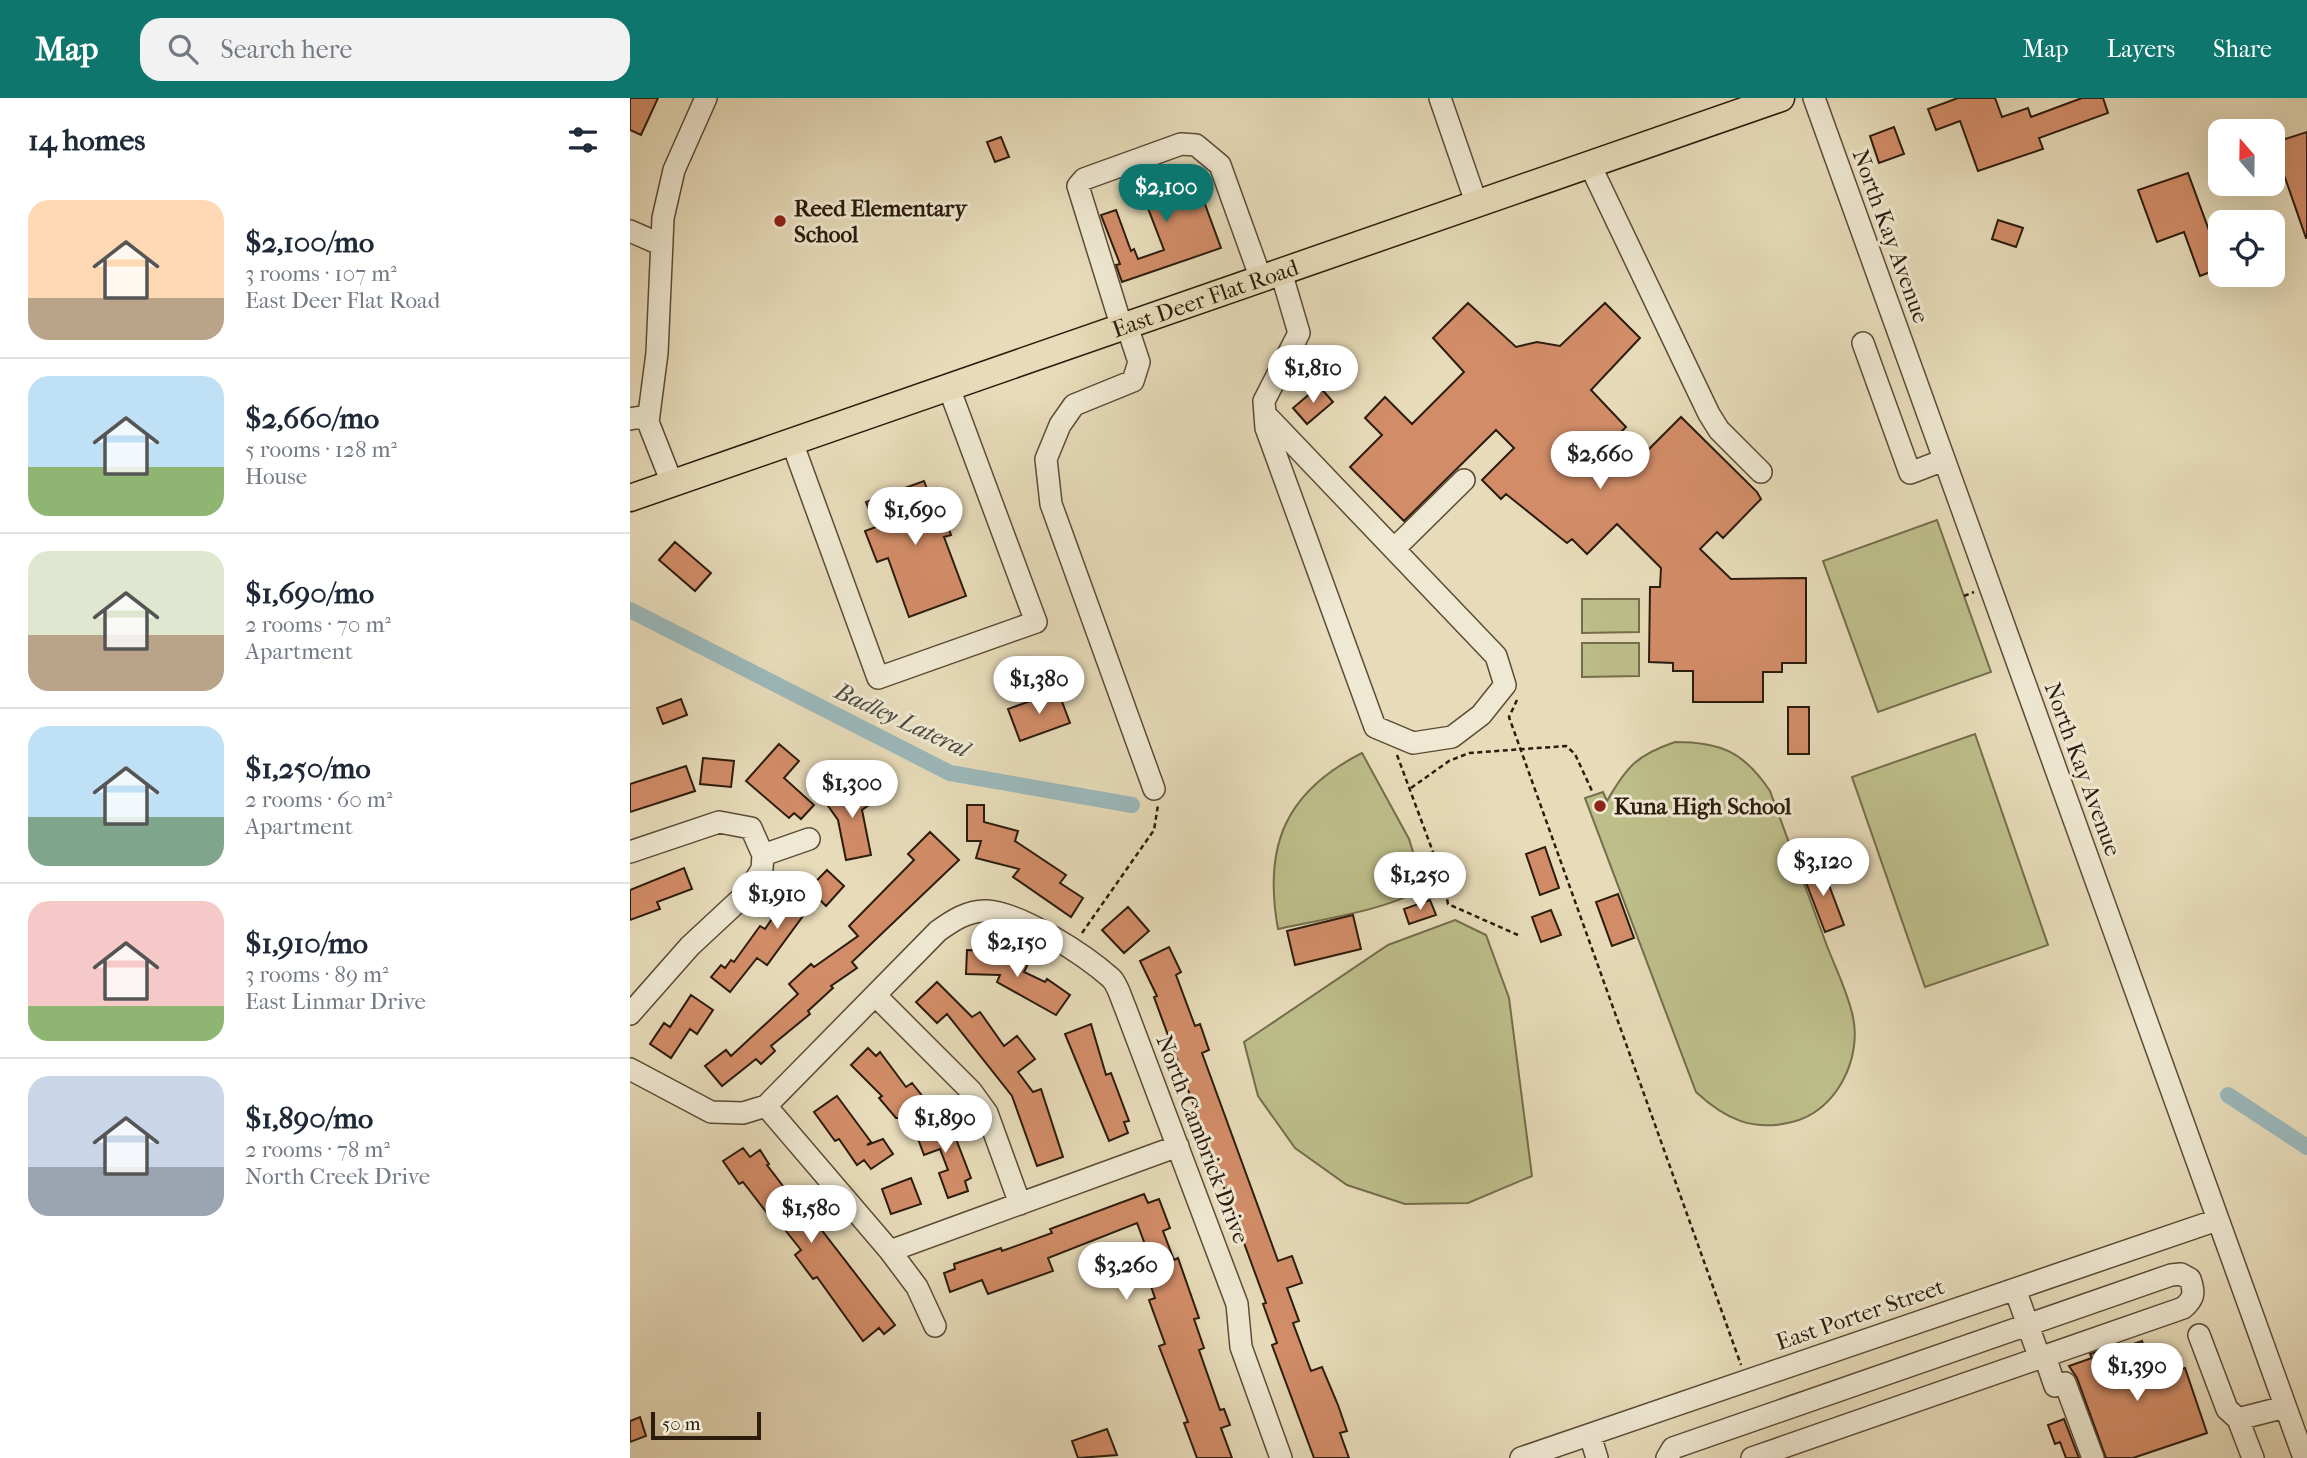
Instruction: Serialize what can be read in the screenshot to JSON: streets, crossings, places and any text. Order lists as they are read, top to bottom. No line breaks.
{"streets":{"main road":["East Deer Flat Road"],"street":["North Kay Avenue","North Cambrick Drive","East Porter Street"]},"crossings":[["North Kay Avenue","East Porter Street"]],"water":["Badley Lateral"],"places":["Reed Elementary School","Kuna High School"],"scale_bar":"50 m","north":"top","page":{"header":"Map","search":"Search here","nav":["Map","Layers","Share"],"heading":"14 homes","price":["$2,100","$1,810","$2,660","$1,690","$1,380","$1,300","$3,120","$1,250","$1,910","$2,150","$1,890","$1,580","$3,260","$1,390"],"list":[{"name":"$2,100/mo","note":"3 rooms · 107 m² · East Deer Flat Road"},{"name":"$2,660/mo","note":"5 rooms · 128 m² · House"},{"name":"$1,690/mo","note":"2 rooms · 70 m² · Apartment"},{"name":"$1,250/mo","note":"2 rooms · 60 m² · Apartment"},{"name":"$1,910/mo","note":"3 rooms · 89 m² · East Linmar Drive"},{"name":"$1,890/mo","note":"2 rooms · 78 m² · North Creek Drive"}],"scale":"50 m"}}
